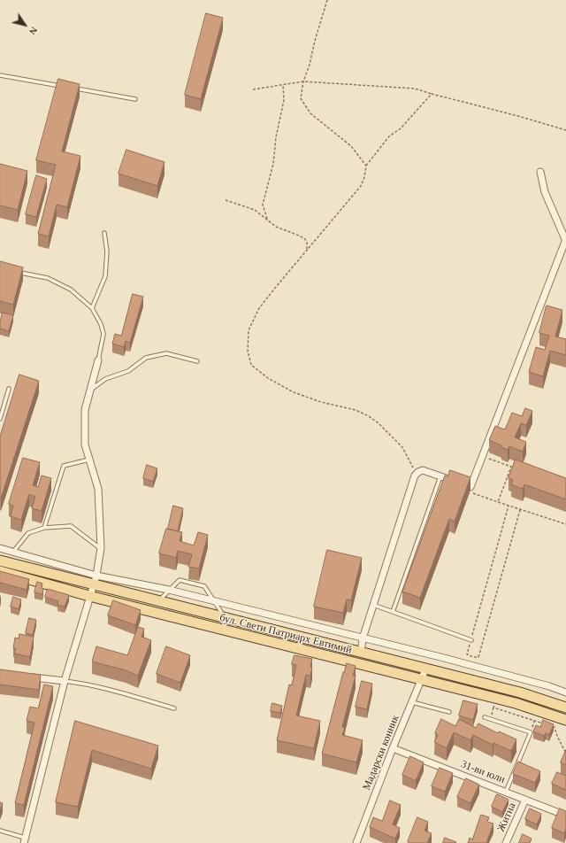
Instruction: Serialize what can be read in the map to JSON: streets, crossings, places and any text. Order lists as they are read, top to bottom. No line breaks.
{"streets":{"main road":["бул. Свети Патриарх Евтимий"],"street":["Мадарски конник","31-ви юли","Житна"]},"crossings":[["бул. Свети Патриарх Евтимий","Мадарски конник"],["Мадарски конник","31-ви юли"],["31-ви юли","Житна"]],"north":"bottom right"}
